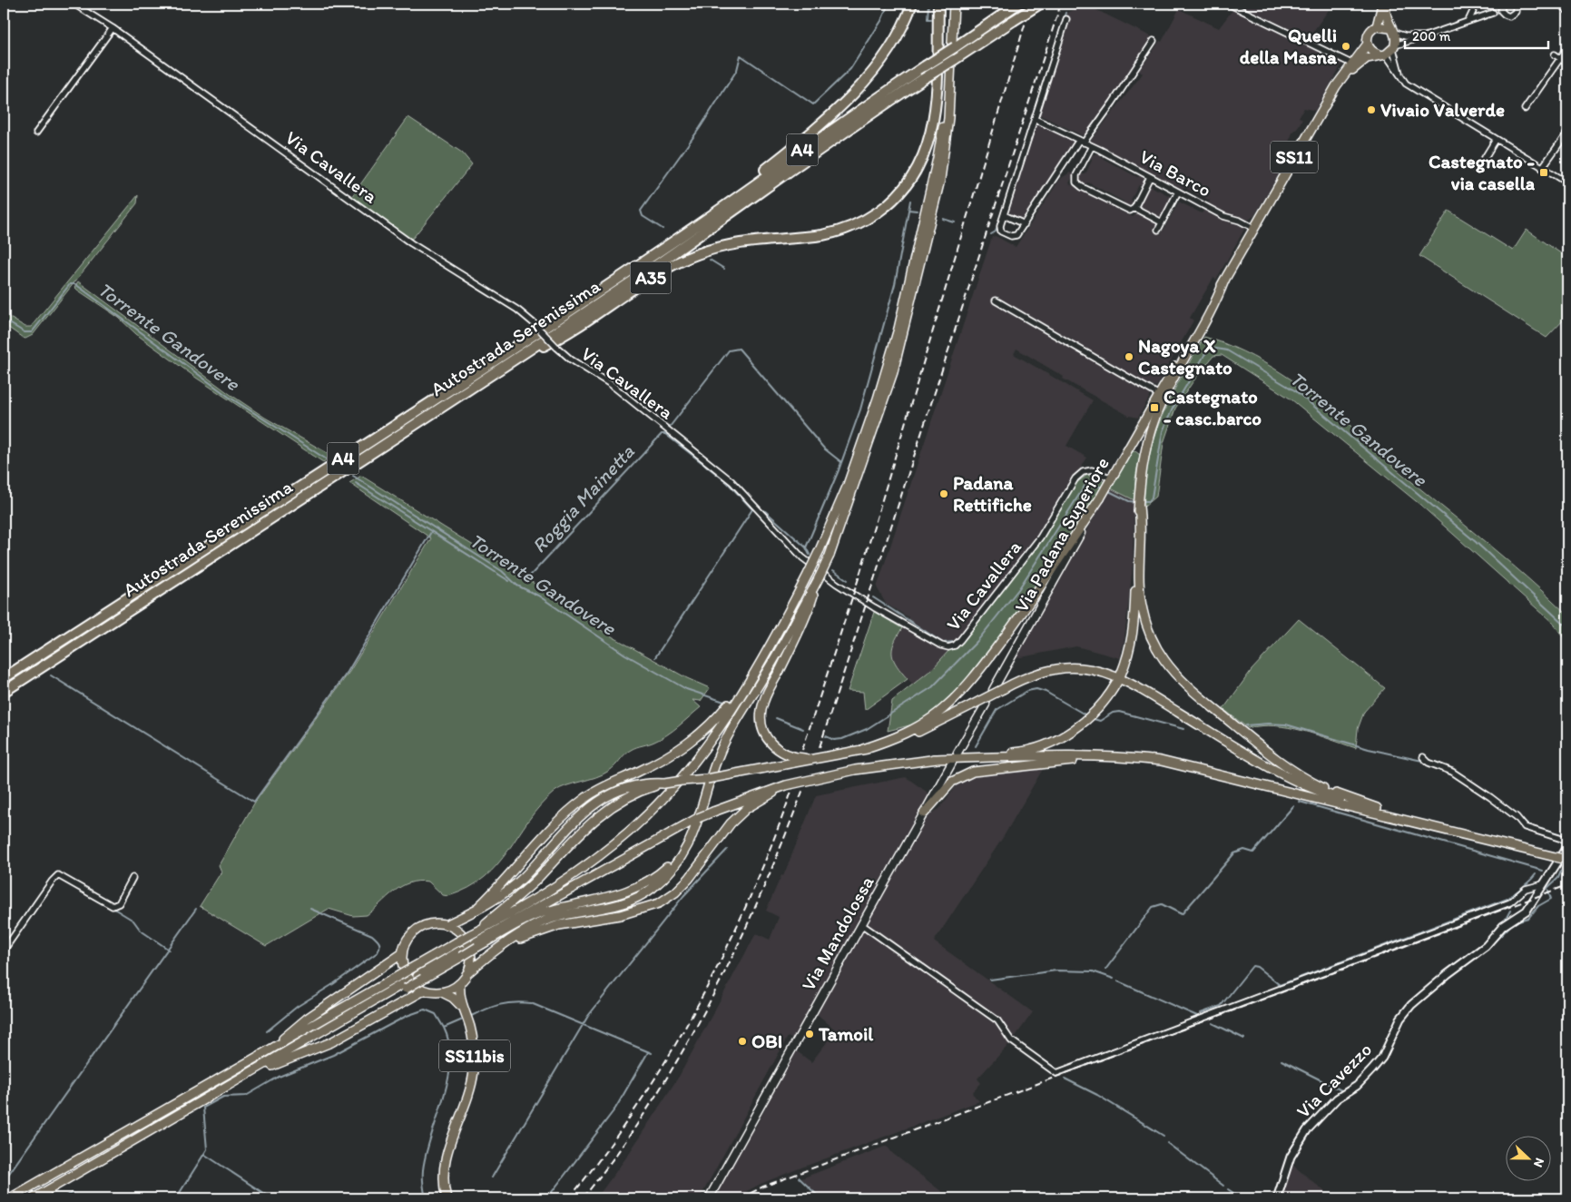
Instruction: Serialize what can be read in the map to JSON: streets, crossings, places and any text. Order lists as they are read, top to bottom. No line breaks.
{"streets":{"highway":["A4","A35","Autostrada Serenissima"],"main road":["SS11","Via Padana Superiore","Via Mandolossa","SS11bis"],"street":["Via Cavallera","Via Barco","Via Cavezzo"]},"crossings":[["Via Barco","Via Padana Superiore"],["A35","Autostrada Serenissima"]],"water":["Torrente Gandovere","Roggia Mainetta"],"places":{"other":["Quelli della Masna","Vivaio Valverde","Nagoya X Castegnato","Padana Rettifiche","Tamoil","OBI"],"transit":["Castegnato - via casella","Castegnato - casc.barco"]},"scale_bar":"200 m","north":"right"}
